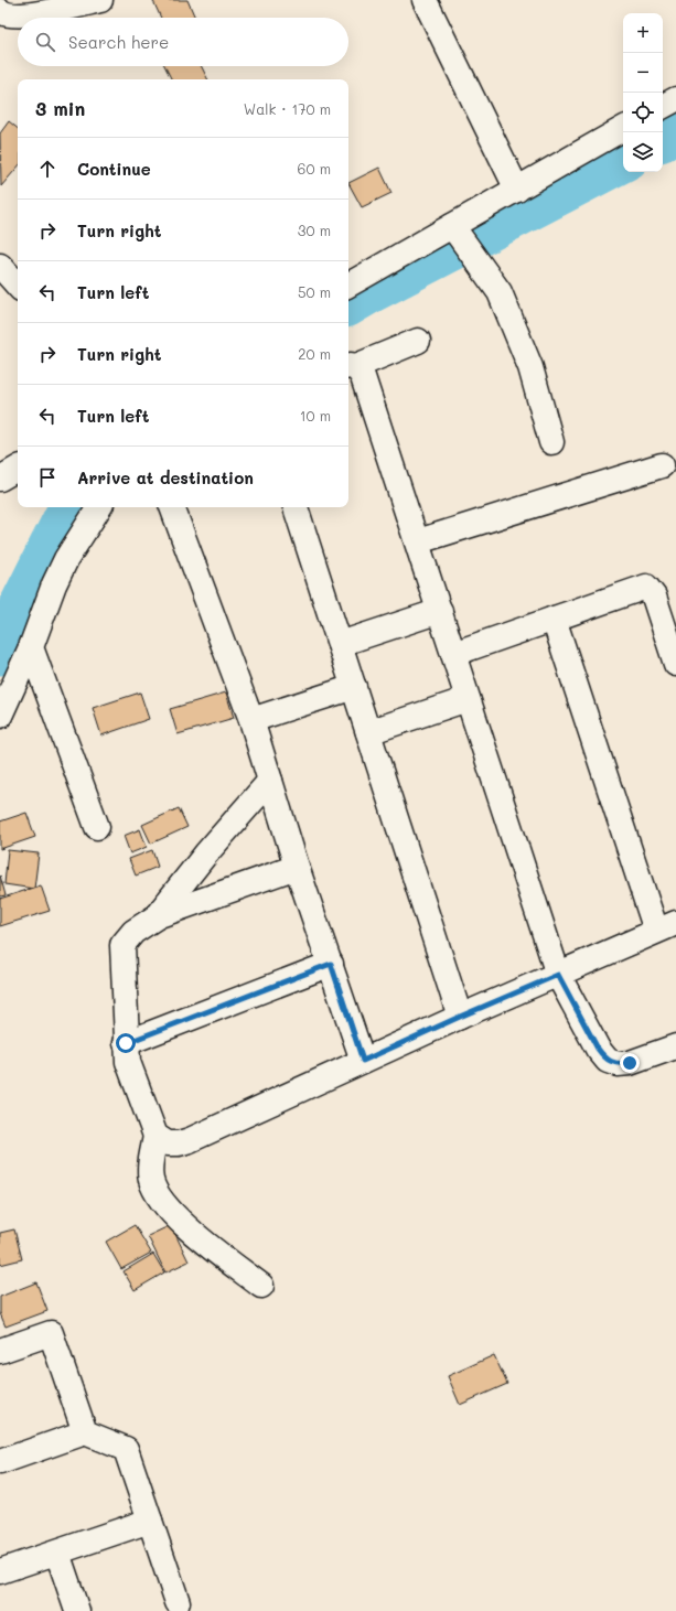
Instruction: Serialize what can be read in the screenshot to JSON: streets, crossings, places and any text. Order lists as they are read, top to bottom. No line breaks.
{"page":{"map_buttons":["+","−"],"search":"Search here","heading":["3 min","Walk · 170 m"],"list":[["Continue","60 m"],["Turn right","30 m"],["Turn left","50 m"],["Turn right","20 m"],["Turn left","10 m"],"Arrive at destination"]}}
